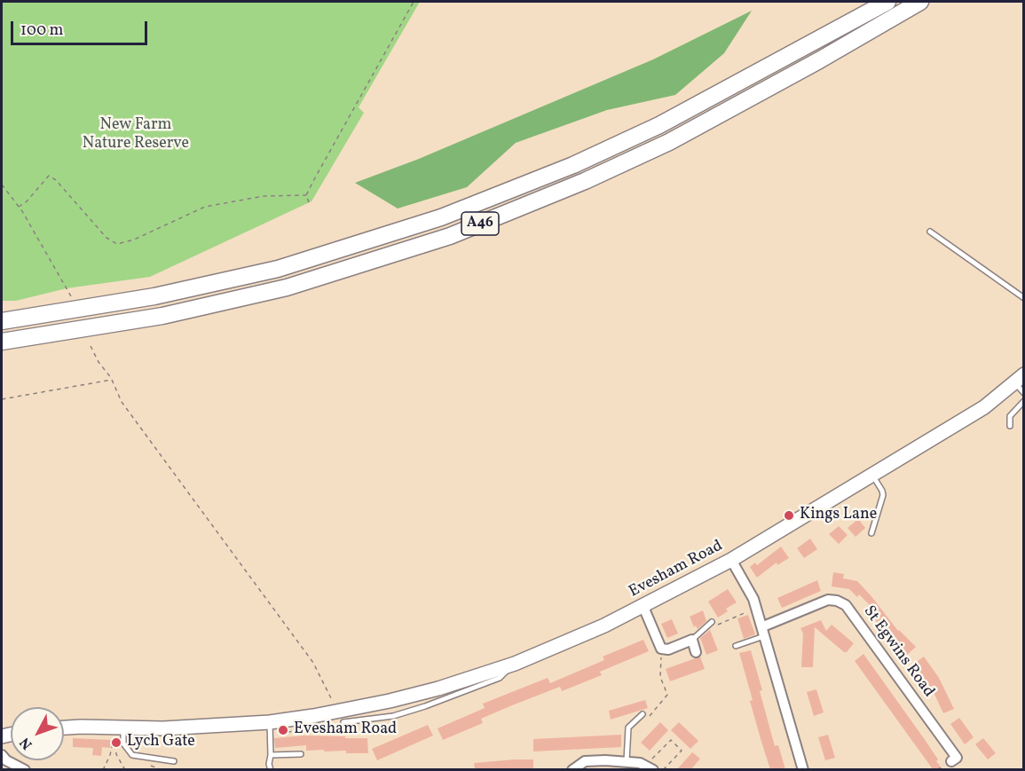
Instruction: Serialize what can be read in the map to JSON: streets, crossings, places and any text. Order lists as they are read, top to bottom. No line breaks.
{"streets":{"highway":["A46"],"main road":["Evesham Road"],"street":["St Egwins Road"]},"parks":["New Farm Nature Reserve"],"places":["Kings Lane","Evesham Road","Lych Gate"],"scale_bar":"100 m","north":"bottom left"}
